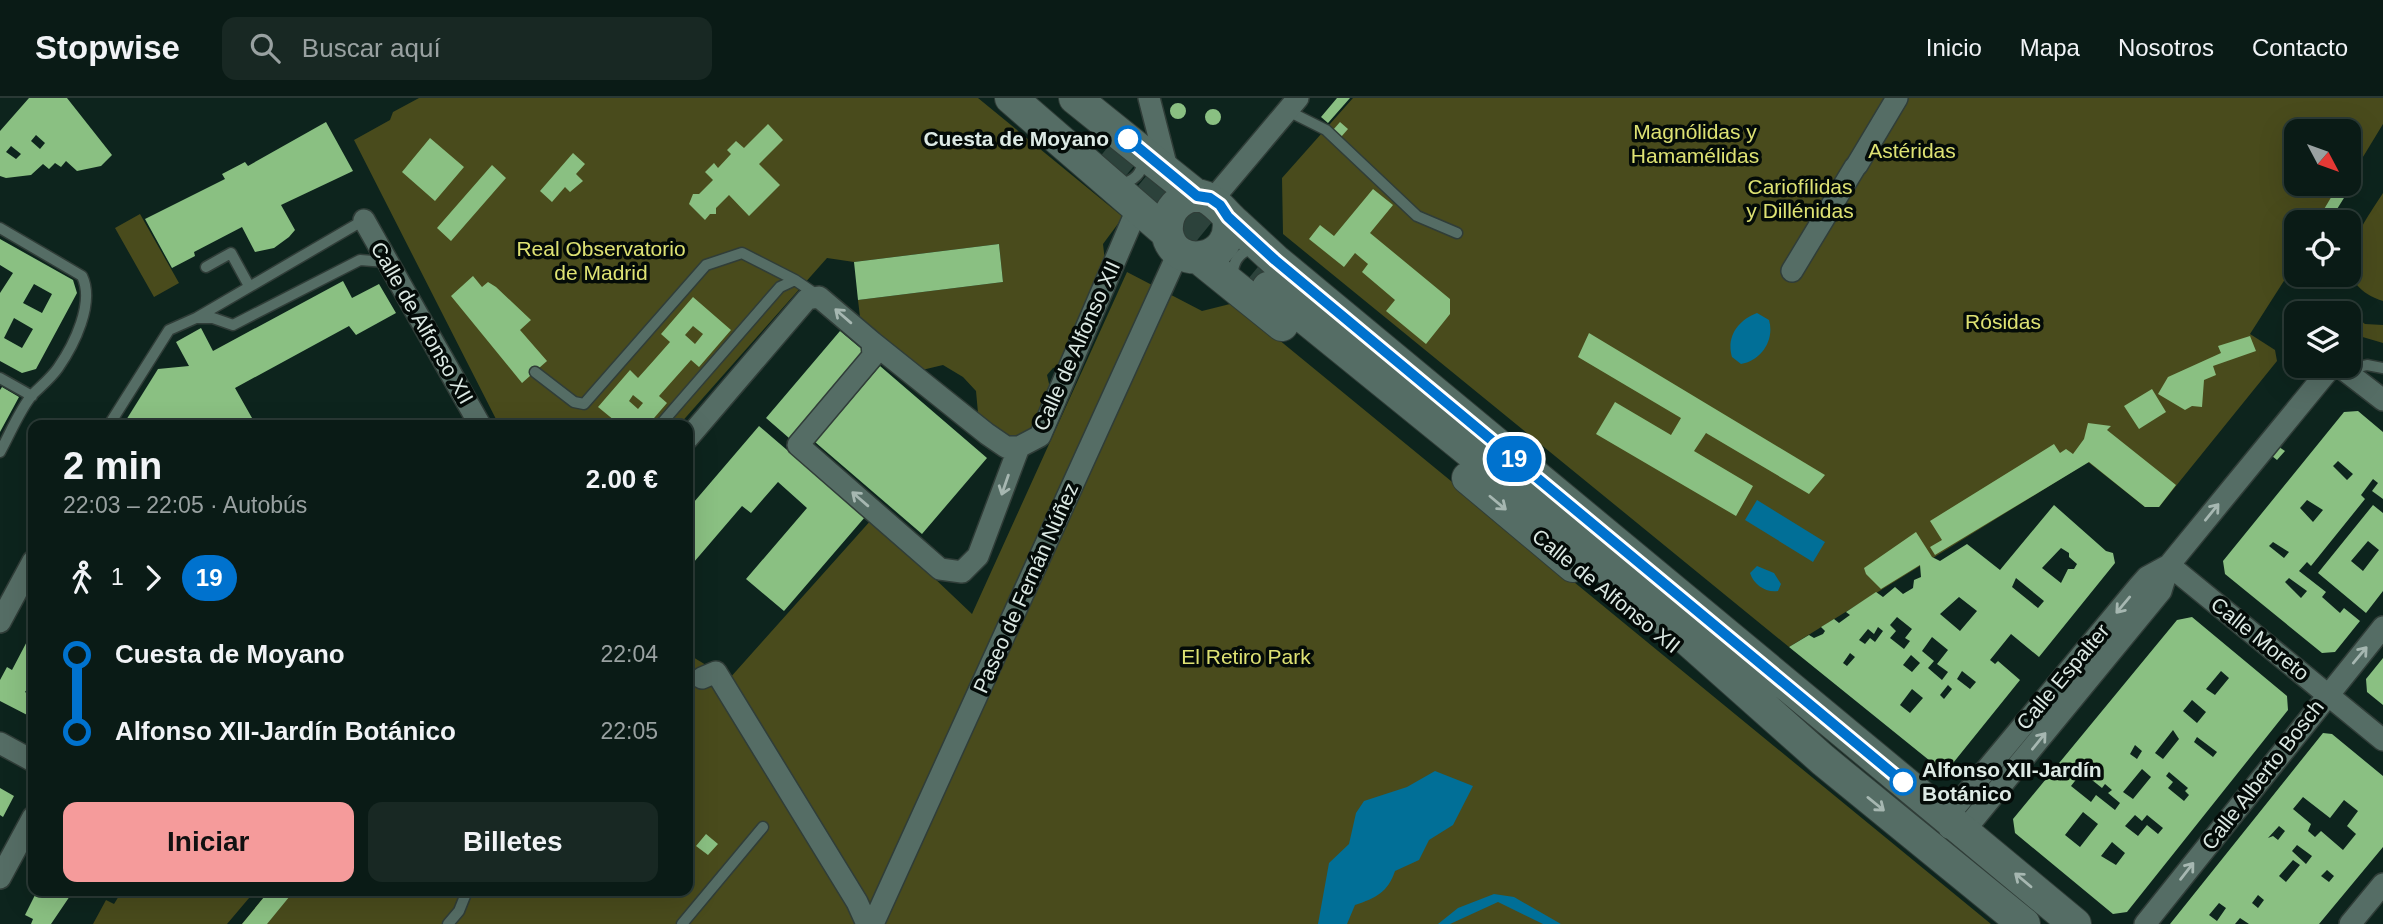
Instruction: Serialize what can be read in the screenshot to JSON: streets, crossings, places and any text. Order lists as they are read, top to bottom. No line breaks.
{"streets":{"main road":["Calle de Alfonso XII"],"street":["Paseo de Fernán Núñez","Calle Moreto","Calle Espalter","Calle Alberto Bosch"]},"crossings":[["Calle de Alfonso XII","Paseo de Fernán Núñez"],["Calle de Alfonso XII","Calle Espalter"],["Calle Moreto","Calle Espalter"],["Calle Moreto","Calle Alberto Bosch"]],"one_way":["Calle Espalter","Calle Alberto Bosch"],"parks":["Magnólidas y Hamamélidas","Astéridas","Cariofílidas y Dillénidas","Real Observatorio de Madrid","Rósidas","El Retiro Park"],"places":["Cuesta de Moyano","Alfonso XII-Jardín Botánico"],"lines":["bus line 19"],"north":"bottom right","page":{"header":"Stopwise","search":"Buscar aquí","nav":["Inicio","Mapa","Nosotros","Contacto"],"on_map":"19","heading":["2 min","22:03 – 22:05 · Autobús","2.00 €"],"legs":["1","19"],"list":[{"name":"Cuesta de Moyano","value":"22:04"},{"name":"Alfonso XII-Jardín Botánico","value":"22:05"}],"buttons":["Iniciar","Billetes"]}}
